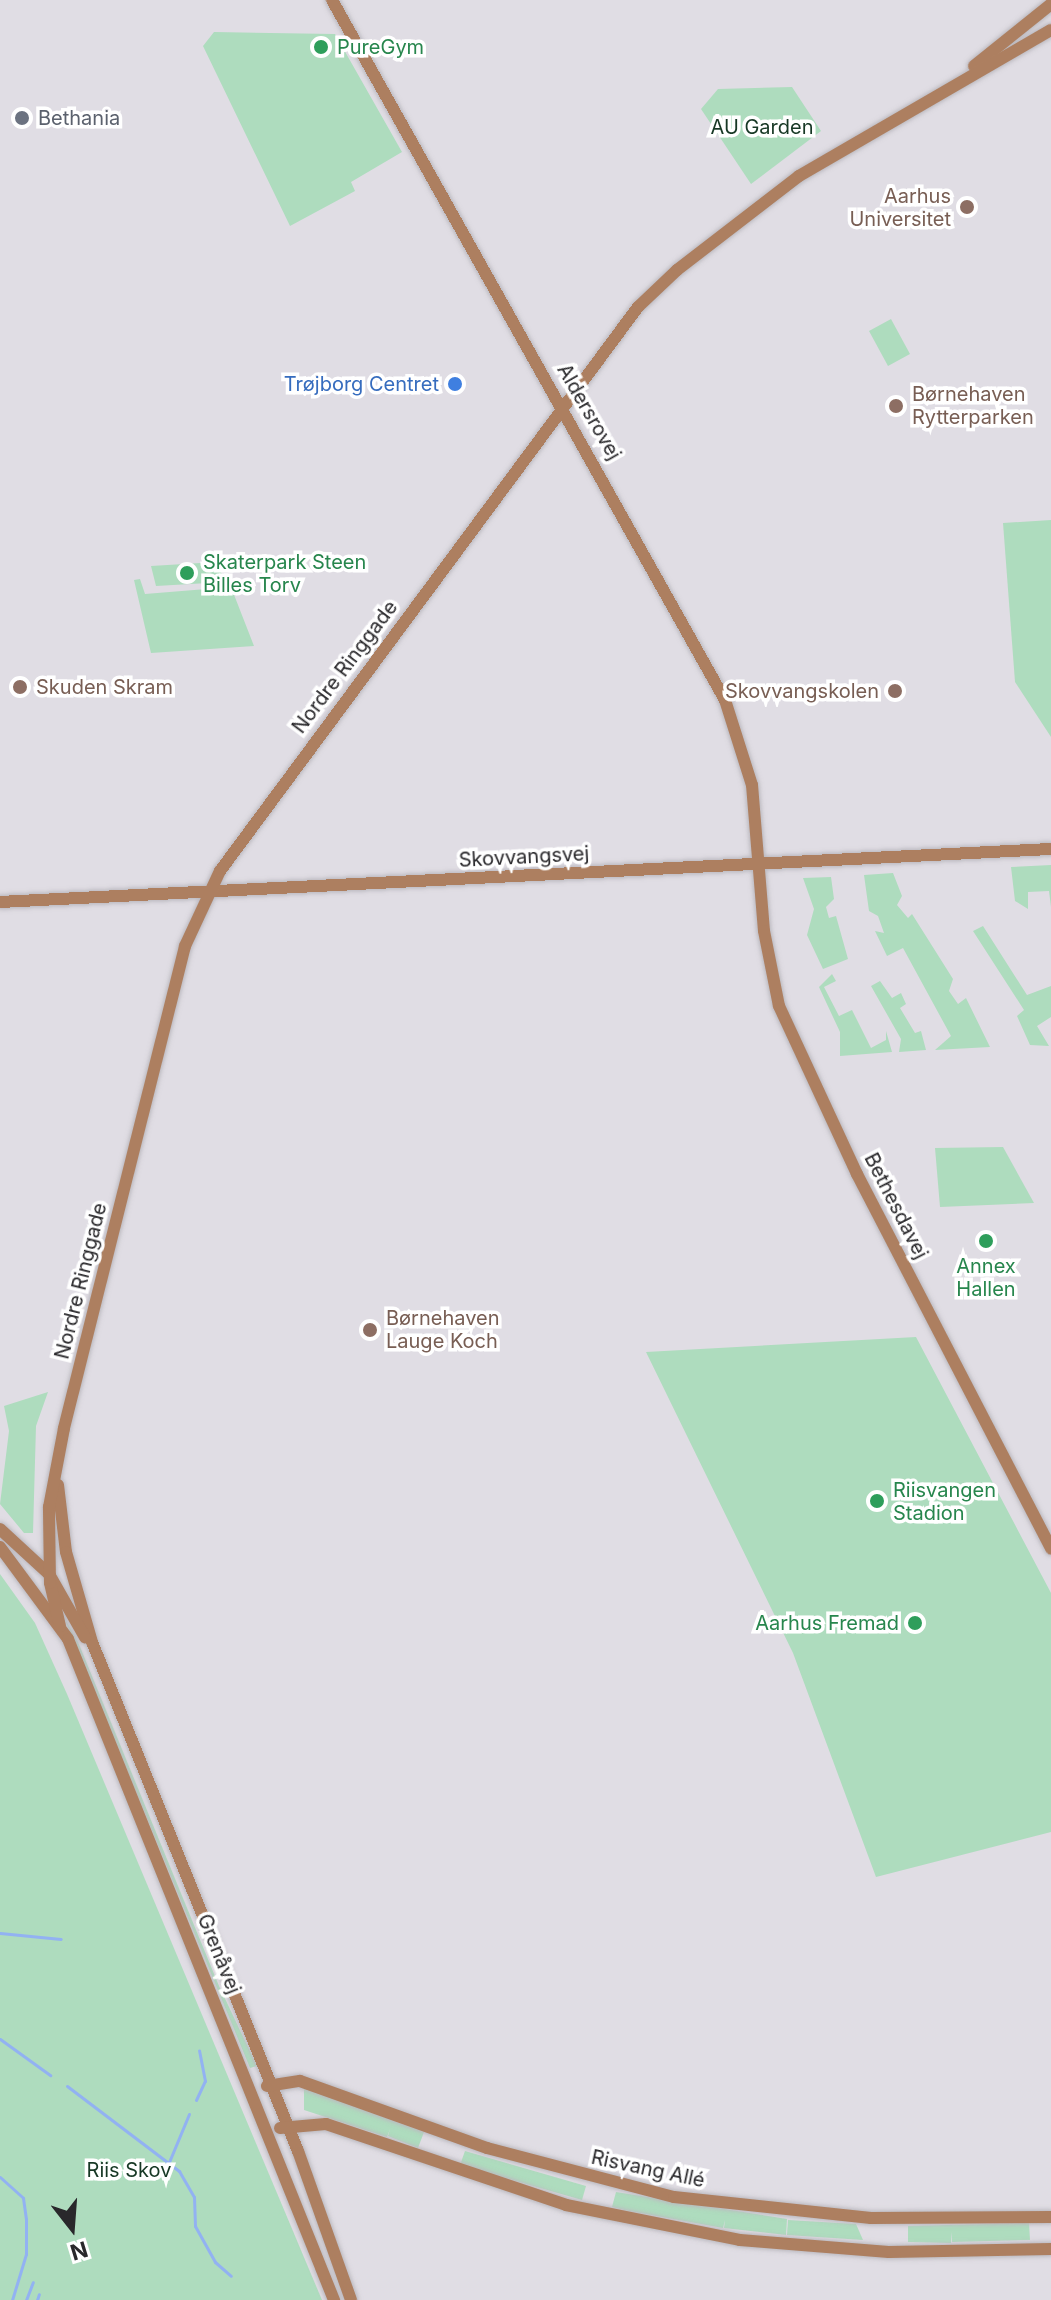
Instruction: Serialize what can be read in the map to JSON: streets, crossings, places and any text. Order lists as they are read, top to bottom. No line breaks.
{"streets":{"street":["Aldersrovej","Nordre Ringgade","Skovvangsvej","Bethesdavej","Grenåvej","Risvang Allé"]},"crossings":[["Aldersrovej","Nordre Ringgade"],["Aldersrovej","Skovvangsvej"],["Aldersrovej","Bethesdavej"],["Nordre Ringgade","Skovvangsvej"],["Nordre Ringgade","Grenåvej"],["Skovvangsvej","Bethesdavej"],["Grenåvej","Risvang Allé"]],"parks":["AU Garden","Riis Skov"],"places":["PureGym","Bethania","Aarhus Universitet","Trøjborg Centret","Børnehaven Rytterparken","Skaterpark Steen Billes Torv","Skuden Skram","Skovvangskolen","Annex Hallen","Børnehaven Lauge Koch","Riisvangen Stadion","Aarhus Fremad"],"north":"bottom"}
